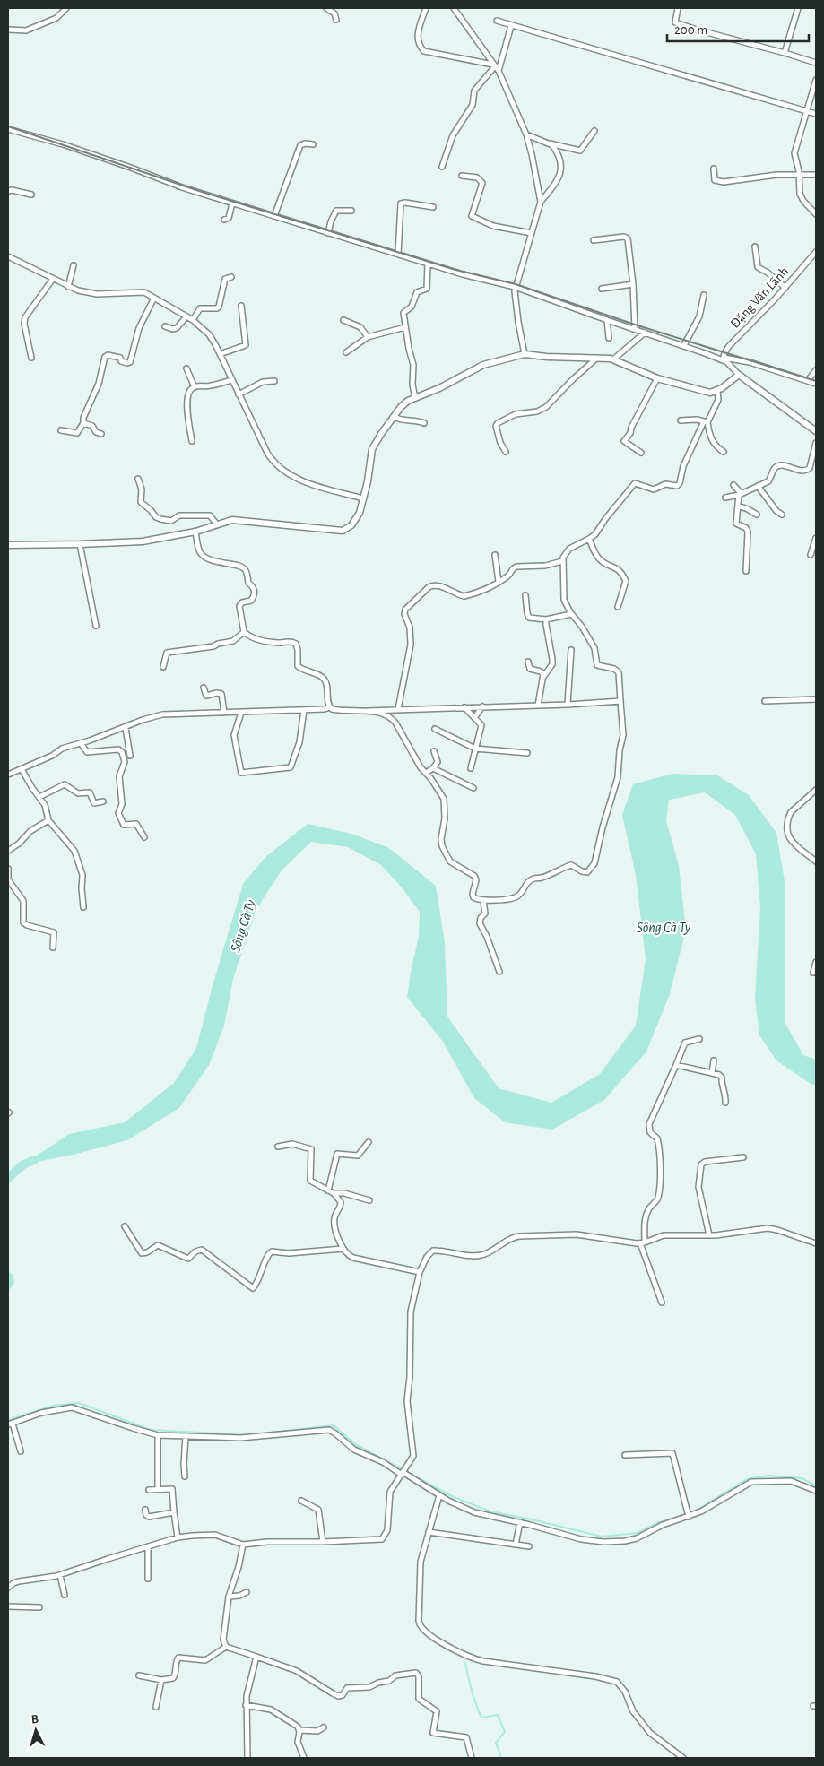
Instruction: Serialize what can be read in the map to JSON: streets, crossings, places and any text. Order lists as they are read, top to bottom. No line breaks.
{"streets":{"street":["Đặng Văn Lãnh"]},"water":["Sông Cà Ty"],"scale_bar":"200 m","north":"top"}
